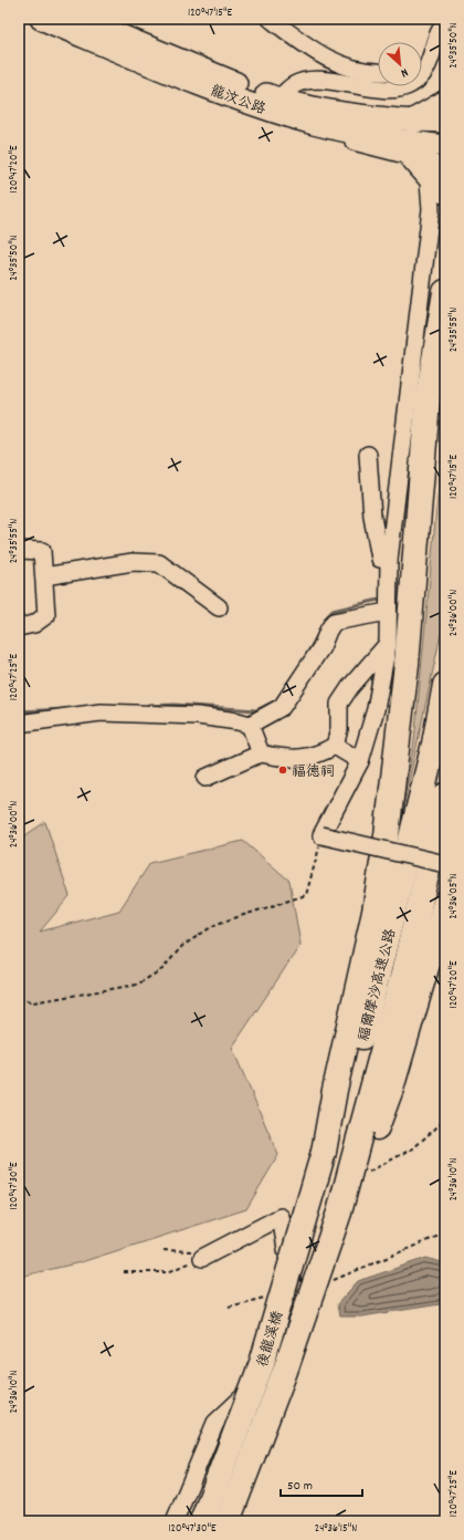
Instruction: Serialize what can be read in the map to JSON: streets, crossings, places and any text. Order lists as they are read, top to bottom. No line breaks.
{"streets":{"highway":["福爾摩沙高速公路","後龍溪橋"],"main road":["龍汶公路"]},"crossings":[["福爾摩沙高速公路","後龍溪橋"]],"places":["福德祠"],"scale_bar":"50 m","north":"bottom right","coordinates":["120°47'15\"E","24°35'50\"N","120°47'20\"E","24°35'55\"N","24°36'00\"N","120°47'25\"E","24°36'05\"N","24°36'10\"N","120°47'30\"E","24°36'15\"N"]}
